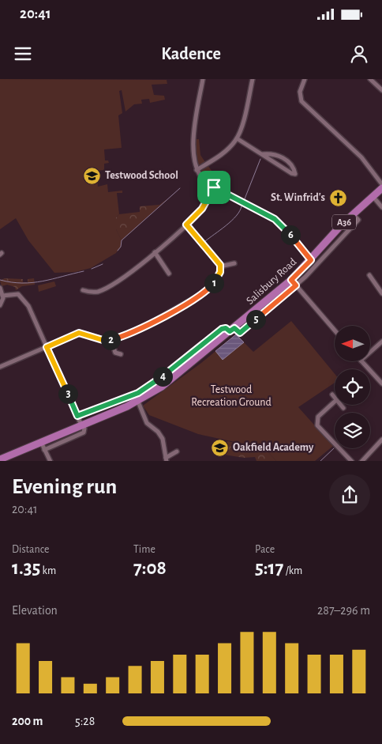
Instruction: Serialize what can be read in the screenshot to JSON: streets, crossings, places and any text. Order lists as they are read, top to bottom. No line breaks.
{"streets":{"main road":["A36","Salisbury Road"]},"parks":["Testwood Recreation Ground"],"places":{"school or university":["Testwood School","Oakfield Academy"],"church":["St. Winfrid's"]},"north":"left","page":{"status":"20:41","header":"Kadence","pins":["6","1","5","2","4","3"],"heading":["Evening run","20:41"],"stats":[["Distance","1.35 km"],["Time","7:08"],["Pace","5:17 /km"]],"chart":["Elevation","287–296 m"],"list":[{"name":"200 m","note":"5:28"}]}}
